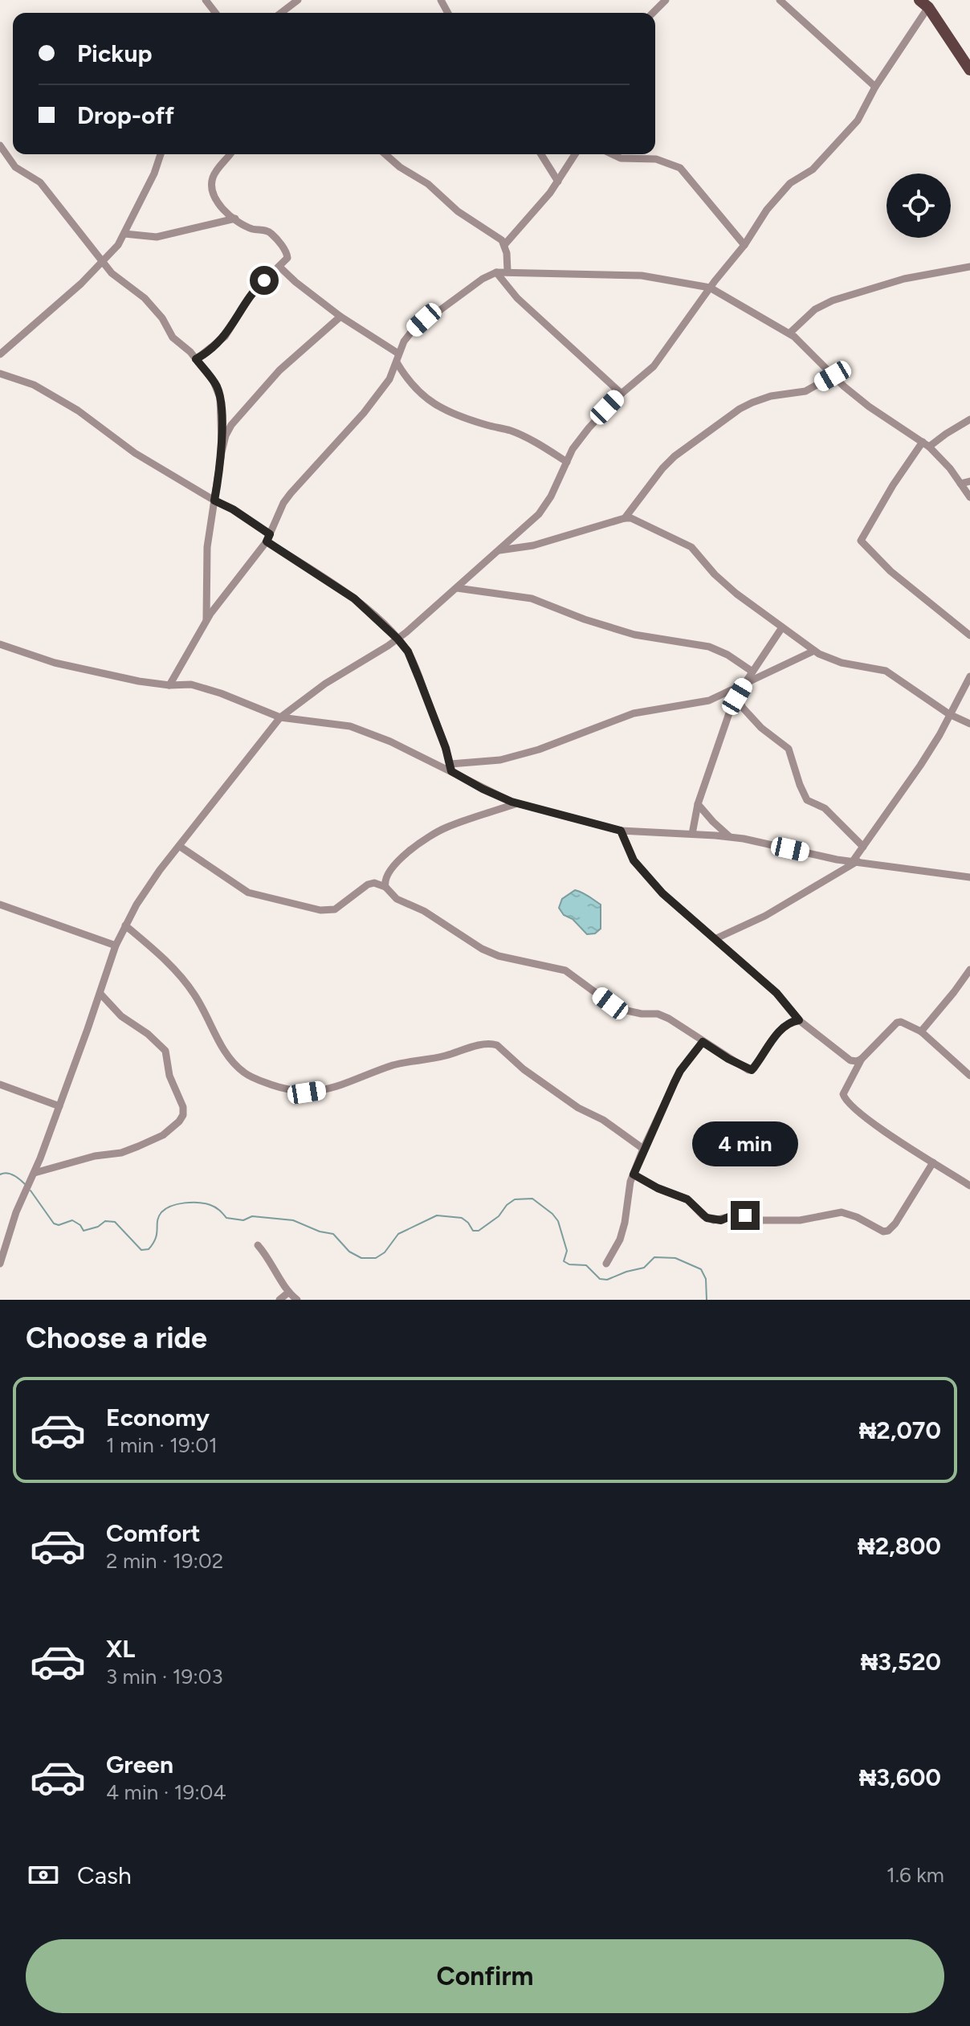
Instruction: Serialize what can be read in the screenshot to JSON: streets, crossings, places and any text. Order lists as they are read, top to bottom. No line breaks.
{"page":{"banner":["Pickup","Drop-off"],"bubble":"4 min","heading":"Choose a ride","list":[{"name":"Economy","note":"1 min · 19:01","value":"₦2,070"},{"name":"Comfort","note":"2 min · 19:02","value":"₦2,800"},{"name":"XL","note":"3 min · 19:03","value":"₦3,520"},{"name":"Green","note":"4 min · 19:04","value":"₦3,600"}],"pay":["Cash","1.6 km"],"buttons":"Confirm"}}
